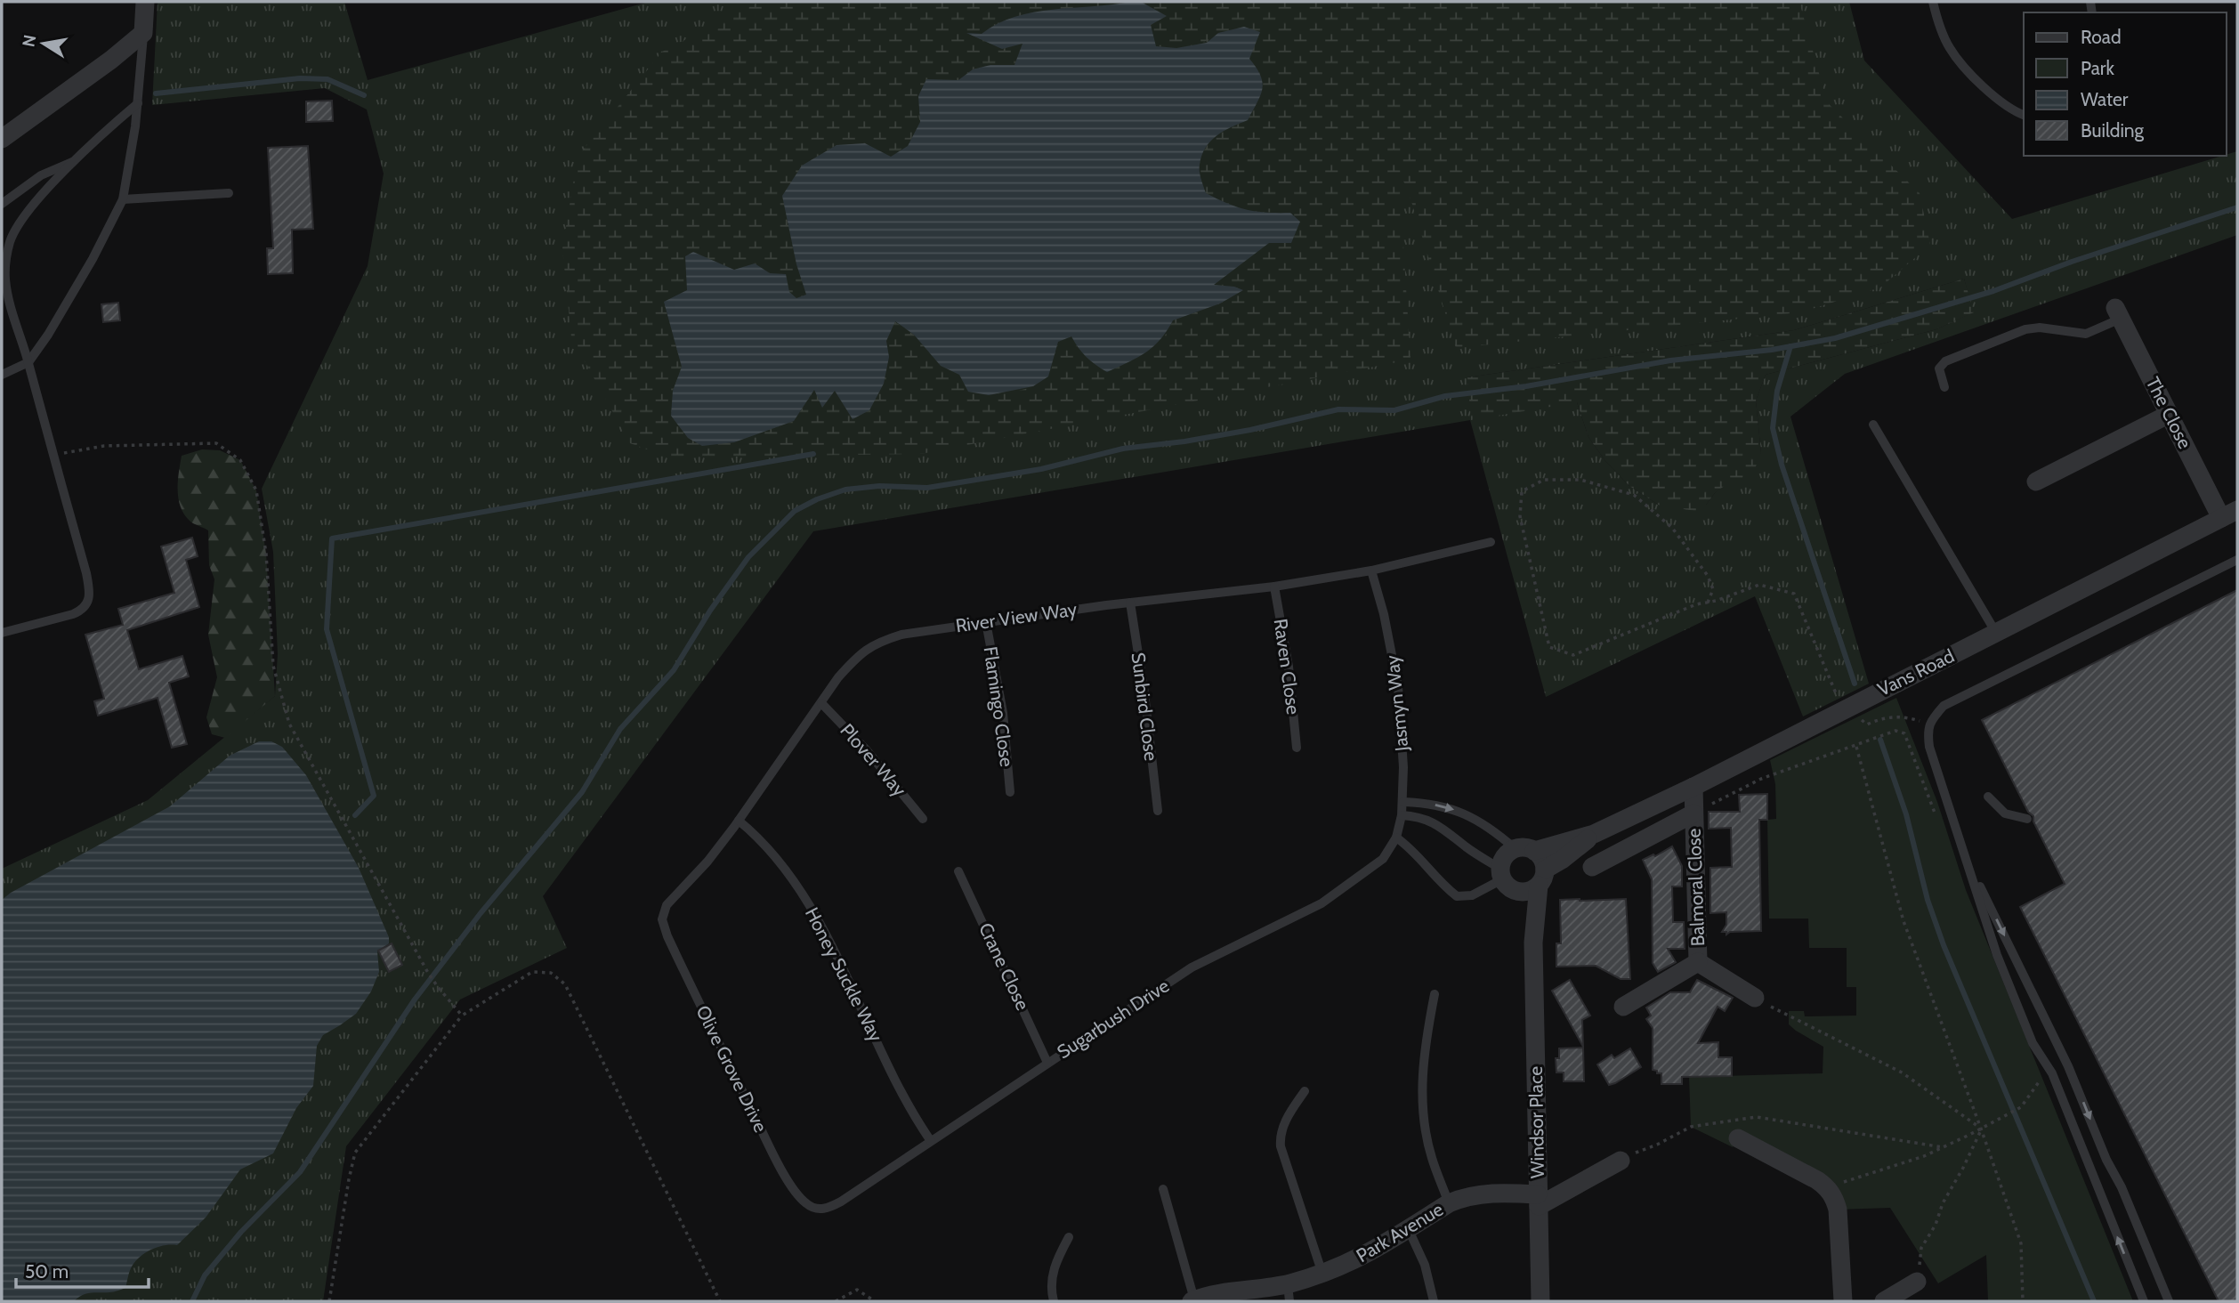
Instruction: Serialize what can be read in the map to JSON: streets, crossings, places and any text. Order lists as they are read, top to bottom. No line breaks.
{"streets":{"street":["The Close","Vans Road","Balmoral Close","Windsor Place","Park Avenue"],"lane":["River View Way","Raven Close","Jasmyn Way","Flamingo Close","Sunbird Close","Plover Way","Crane Close","Honey Suckle Way","Sugarbush Drive","Olive Grove Drive"]},"crossings":[["The Close","Vans Road"],["River View Way","Raven Close"],["River View Way","Jasmyn Way"],["River View Way","Flamingo Close"],["River View Way","Sunbird Close"],["River View Way","Plover Way"],["River View Way","Honey Suckle Way"],["River View Way","Olive Grove Drive"],["Vans Road","Balmoral Close"],["Vans Road","Windsor Place"],["Jasmyn Way","Sugarbush Drive"],["Crane Close","Sugarbush Drive"],["Honey Suckle Way","Sugarbush Drive"],["Sugarbush Drive","Olive Grove Drive"],["Windsor Place","Park Avenue"]],"legend":["Road","Park","Water","Building"],"scale_bar":"50 m","north":"left"}
